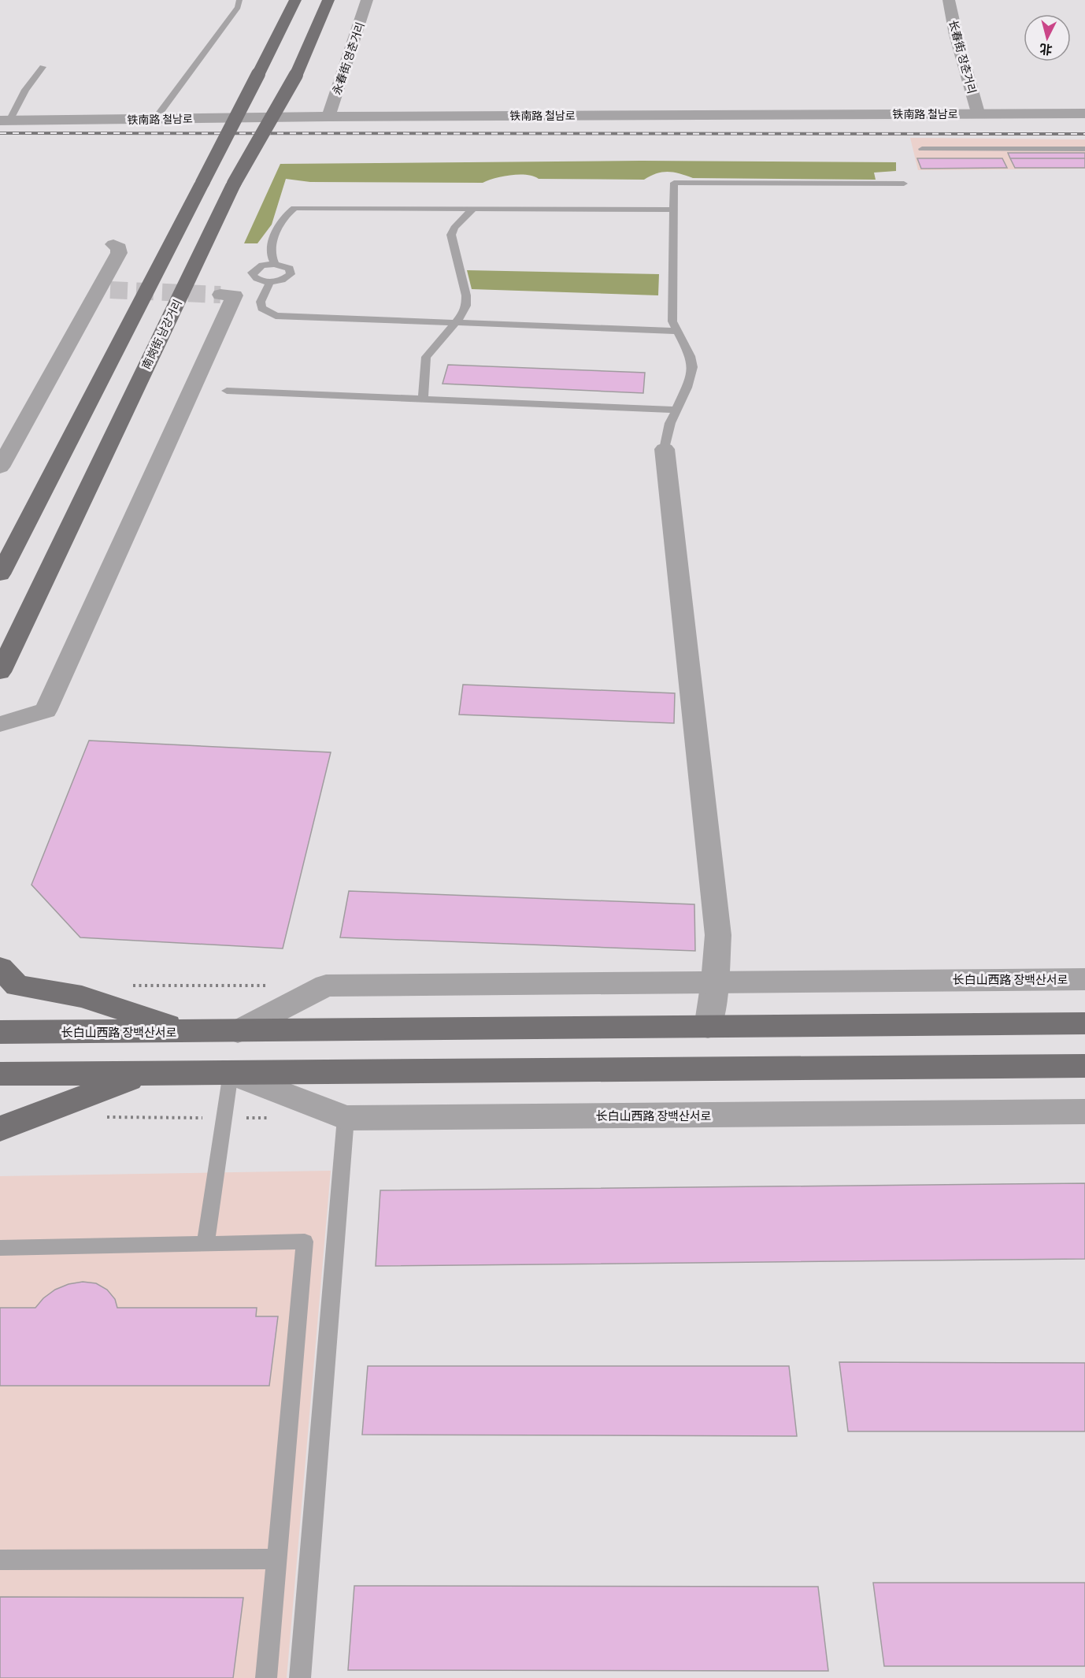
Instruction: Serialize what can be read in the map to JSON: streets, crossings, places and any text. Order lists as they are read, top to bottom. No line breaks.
{"streets":{"main road":["南岗街 남강거리","长白山西路 장백산서로"],"street":["长春街 장춘거리","永春街 영춘거리","铁南路 철남로"]},"crossings":[["长春街 장춘거리","铁南路 철남로"],["永春街 영춘거리","铁南路 철남로"]],"north":"bottom"}
